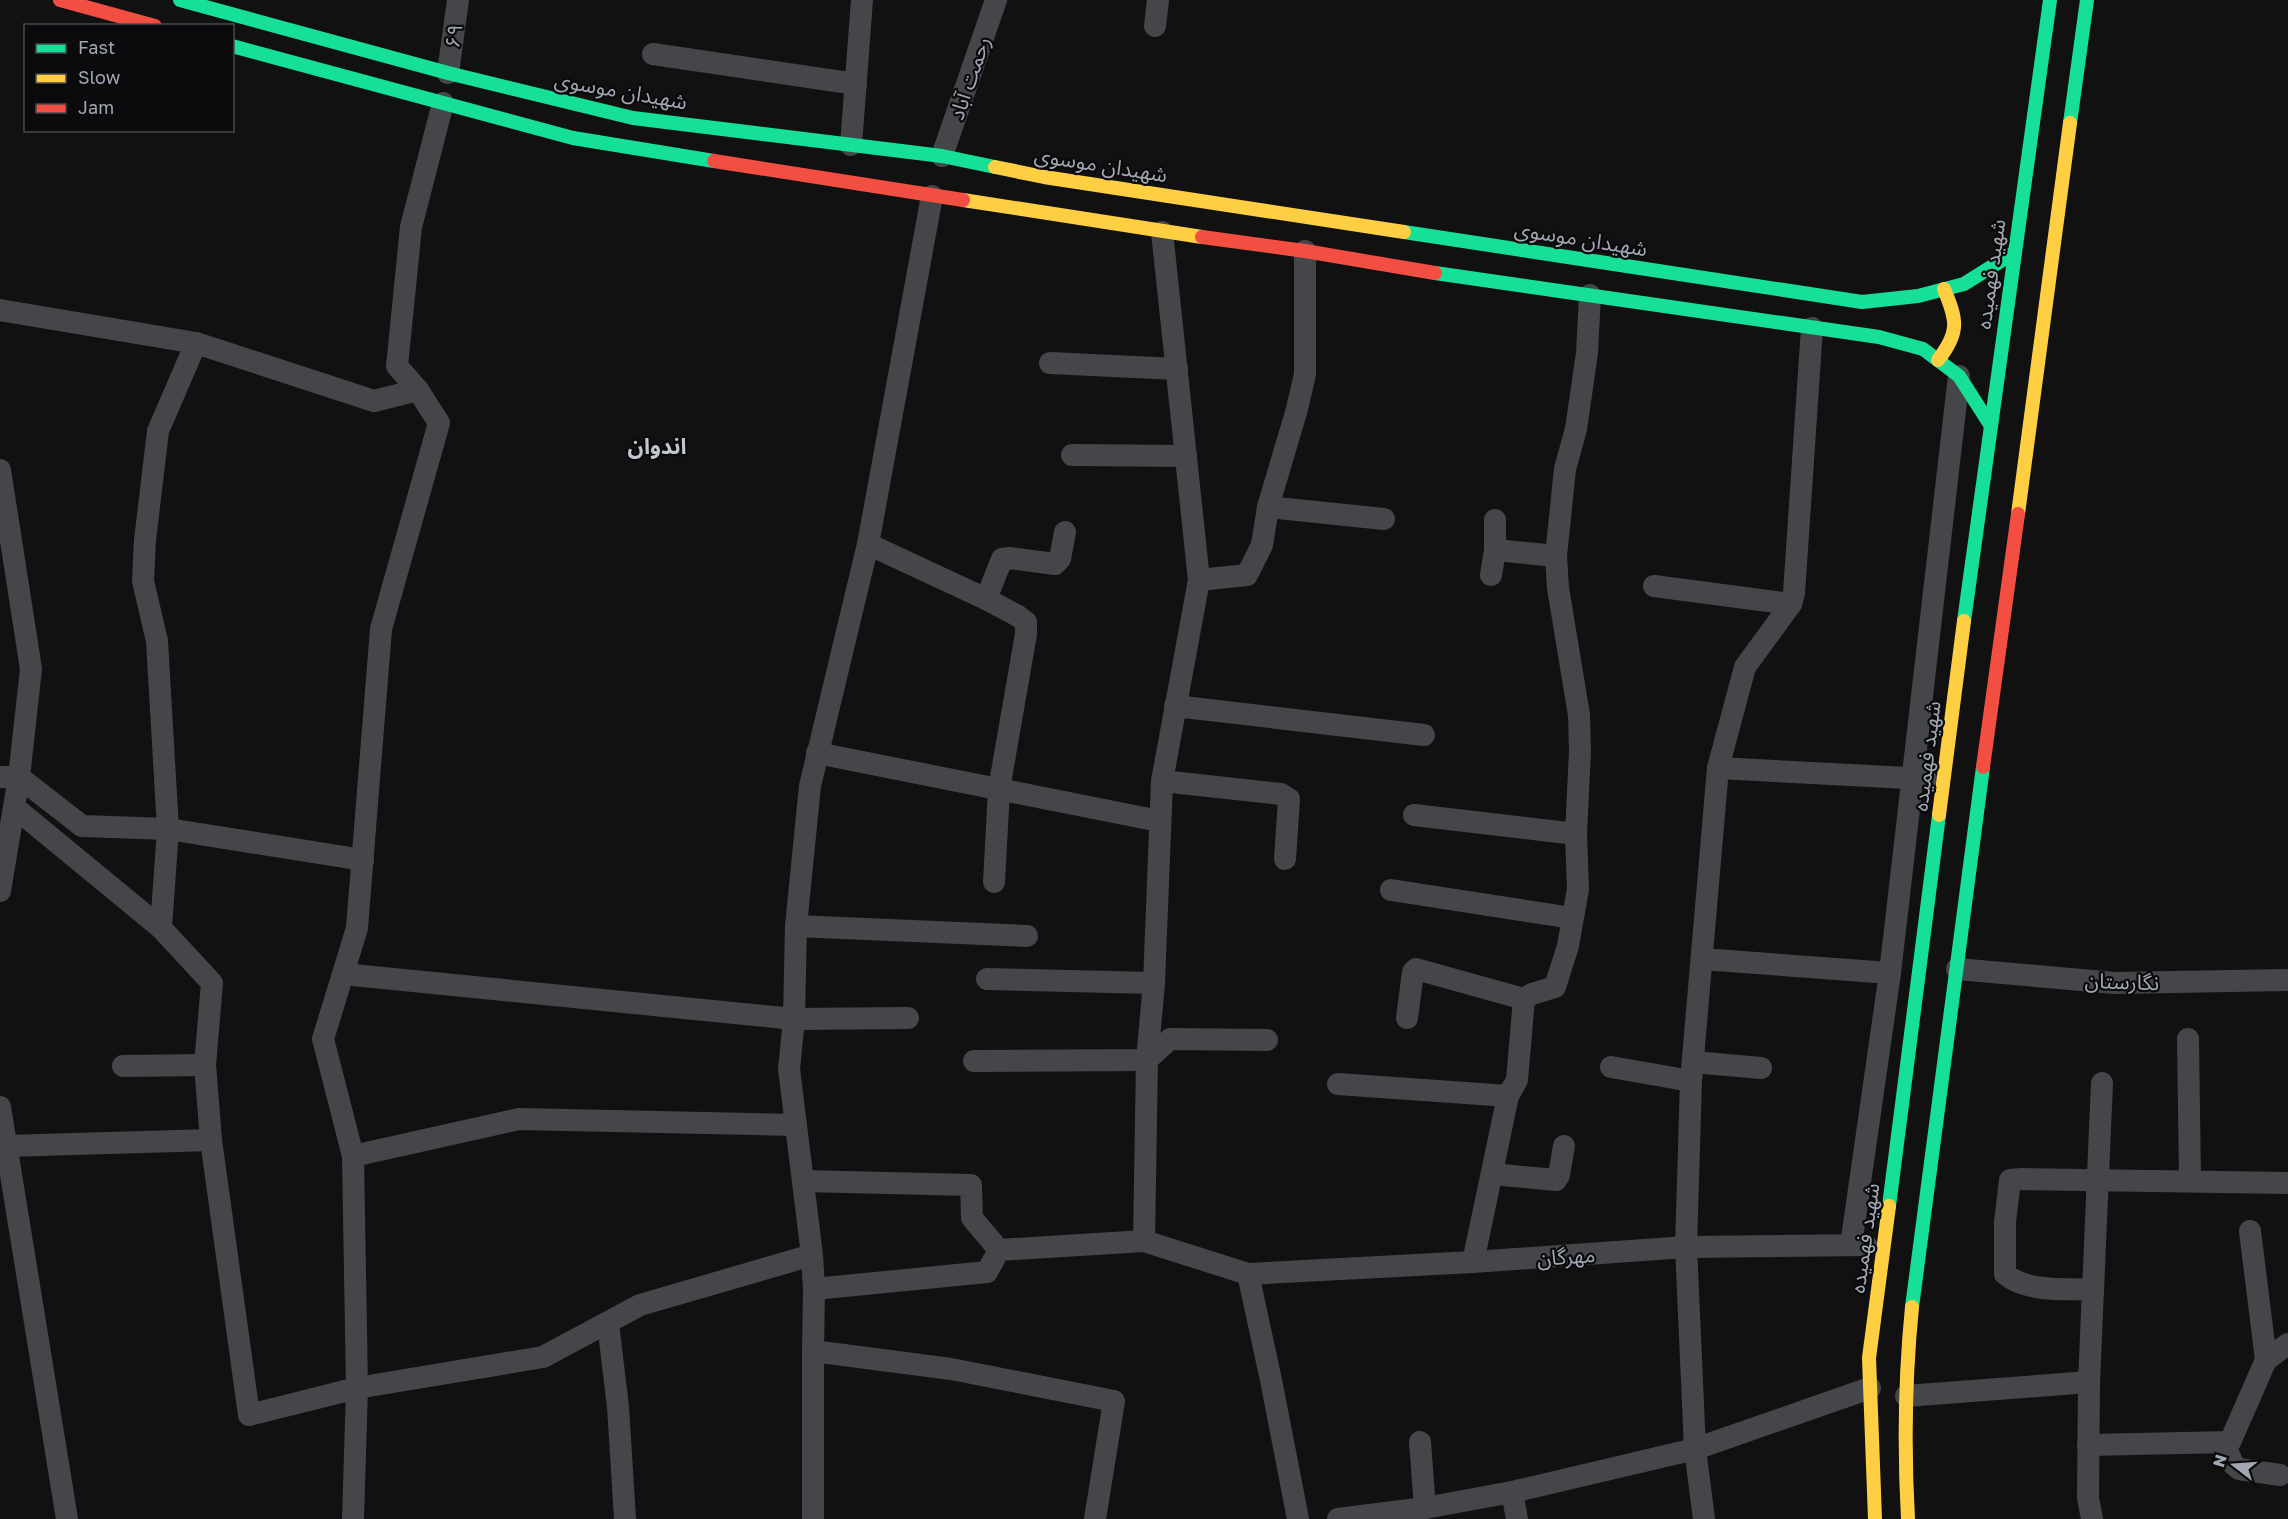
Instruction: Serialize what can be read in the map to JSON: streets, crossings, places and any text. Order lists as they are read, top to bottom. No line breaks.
{"streets":{"street":["۶۹","رحمت آباد","شهیدان موسوی","شهید فهمیده","نگارستان","مهرگان"]},"crossings":[["۶۹","شهیدان موسوی"],["رحمت آباد","شهیدان موسوی"],["شهیدان موسوی","شهید فهمیده"],["شهید فهمیده","مهرگان"]],"districts":["اندوان"],"legend":["Fast","Slow","Jam"],"north":"left"}
